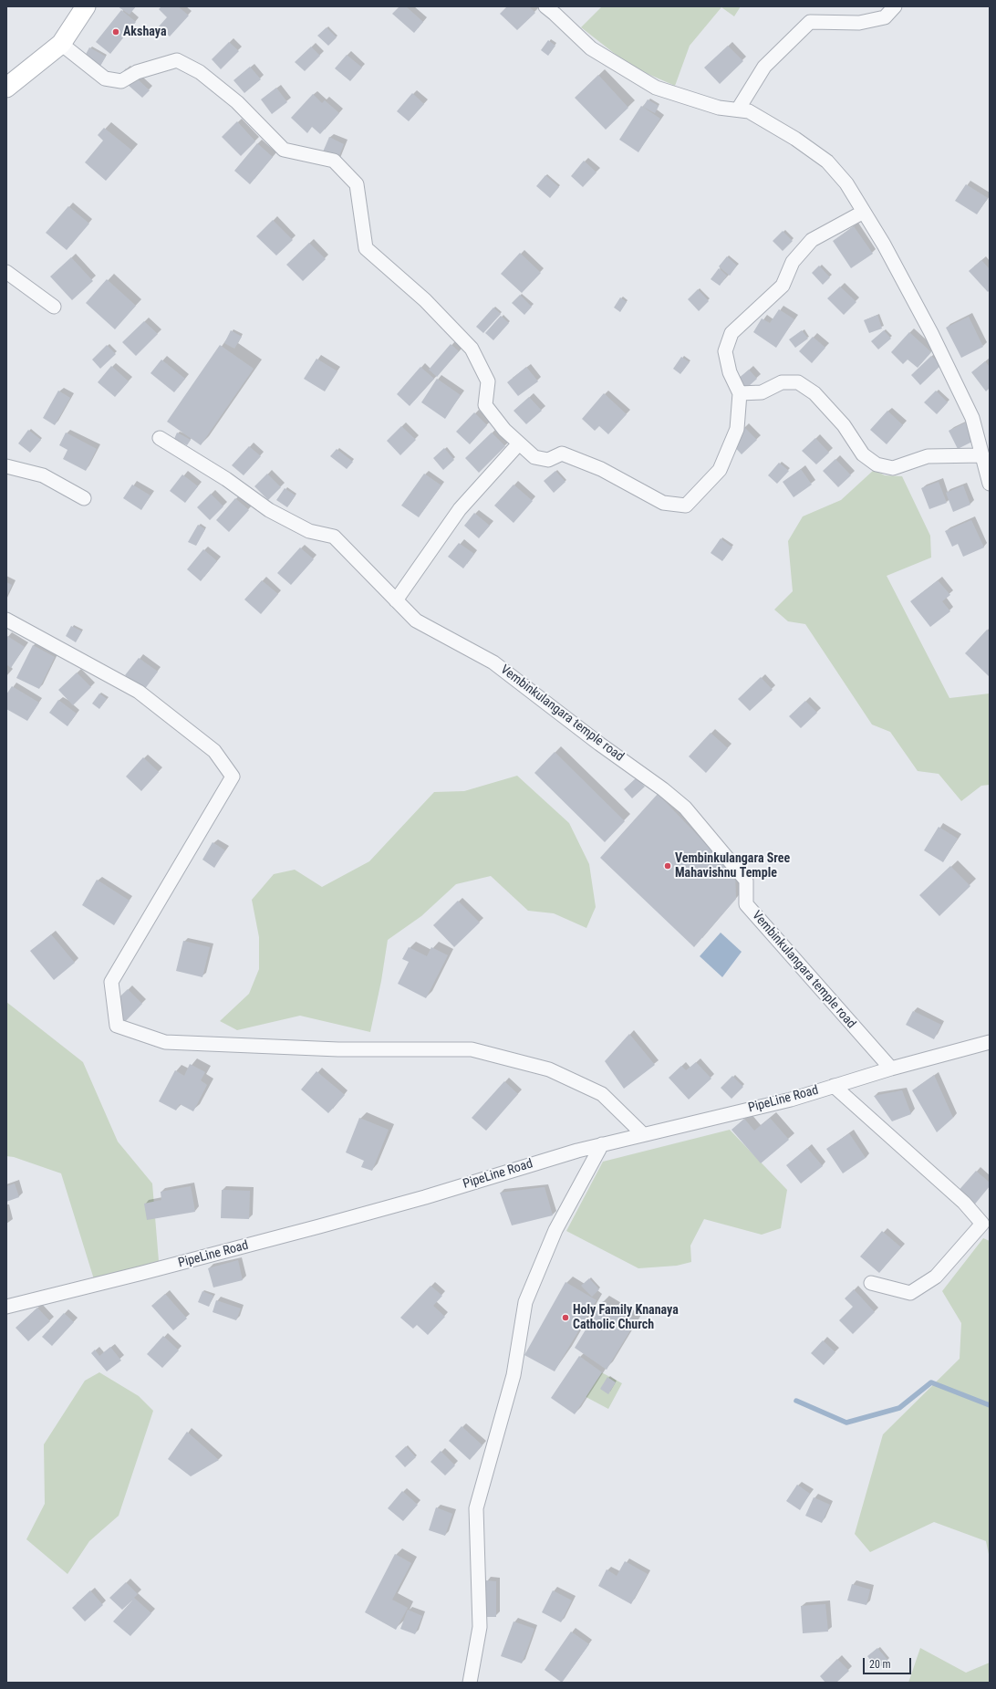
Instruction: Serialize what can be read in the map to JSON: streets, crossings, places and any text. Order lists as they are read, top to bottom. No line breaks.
{"streets":{"street":["Vembinkulangara temple road","PipeLine Road"]},"crossings":[["Vembinkulangara temple road","PipeLine Road"]],"places":["Akshaya","Vembinkulangara Sree Mahavishnu Temple","Holy Family Knanaya Catholic Church"],"scale_bar":"20 m"}
